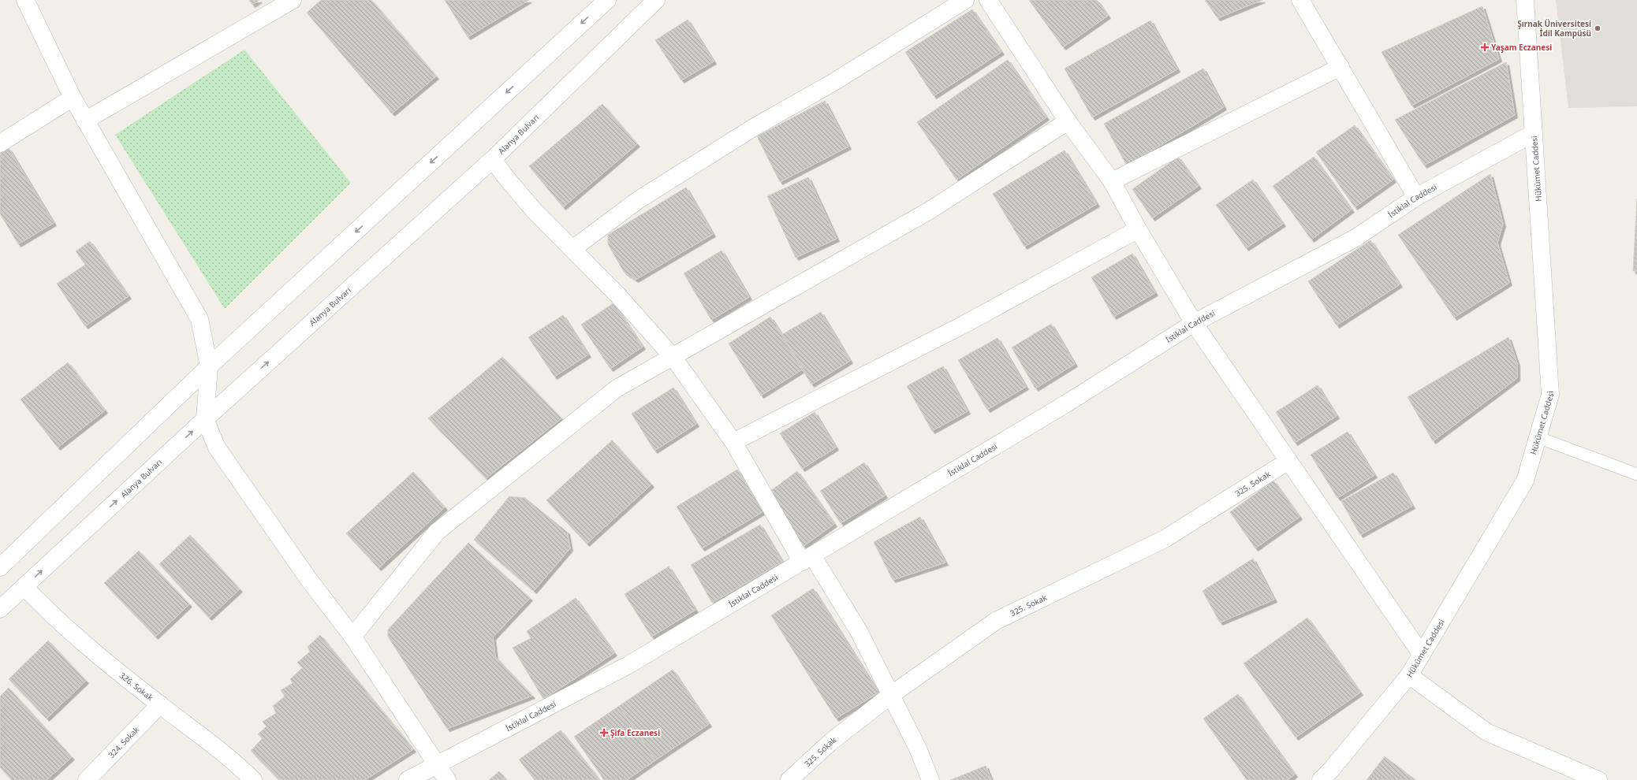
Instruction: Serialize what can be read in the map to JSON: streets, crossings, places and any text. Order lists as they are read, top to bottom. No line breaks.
{"streets":{"street":["Alanya Bulvarı","Hükümet Caddesi","İstiklal Caddesi","325. Sokak","326. Sokak","324. Sokak"]},"crossings":[["Alanya Bulvarı","326. Sokak"],["Hükümet Caddesi","İstiklal Caddesi"],["326. Sokak","324. Sokak"]],"places":{"other":["Şırnak Üniversitesi İdil Kampüsü"],"health":["Yaşam Eczanesi","Şifa Eczanesi"]}}
